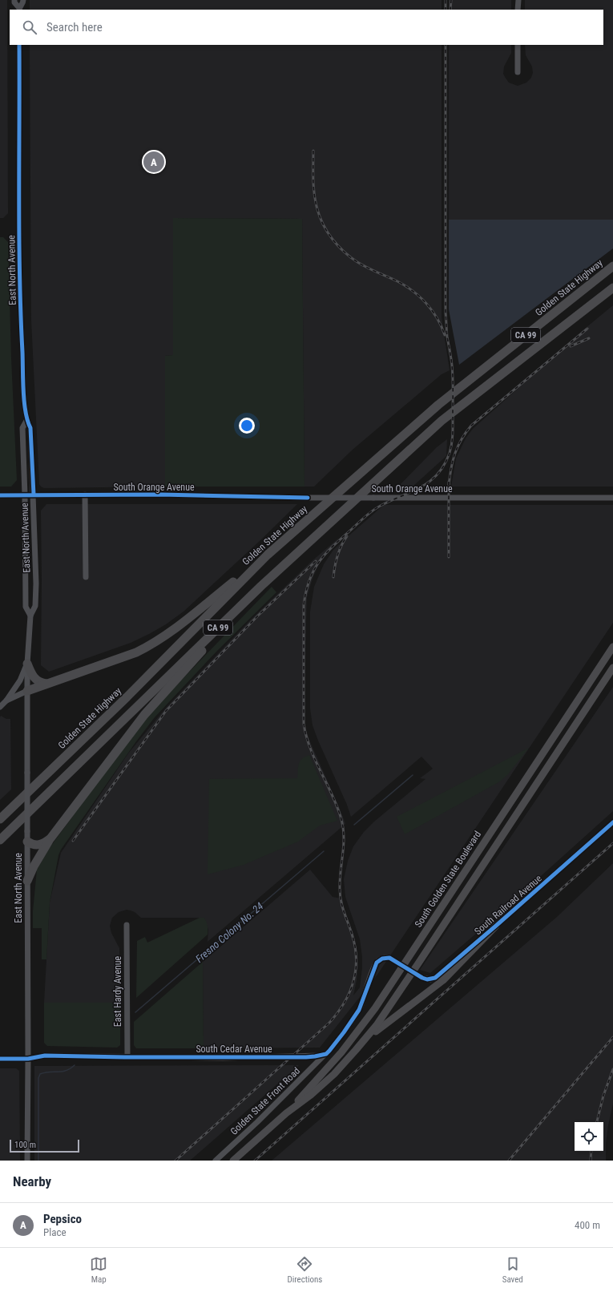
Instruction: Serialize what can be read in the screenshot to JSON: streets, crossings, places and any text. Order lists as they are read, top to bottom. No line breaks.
{"streets":{"highway":["Golden State Highway","CA 99"],"main road":["South Golden State Boulevard"],"street":["East North Avenue","South Orange Avenue","South Railroad Avenue","East Hardy Avenue","South Cedar Avenue","Golden State Front Road"]},"crossings":[["East North Avenue","South Orange Avenue"],["East North Avenue","South Cedar Avenue"],["South Golden State Boulevard","South Railroad Avenue"],["East Hardy Avenue","South Cedar Avenue"],["South Cedar Avenue","Golden State Front Road"]],"water":["Fresno Colony No. 24"],"scale_bar":"100 m","page":{"search":"Search here","pins":"A","scale":"100 m","heading":"Nearby","list":[{"mark":"A","name":"Pepsico","note":"Place","value":"400 m"}],"nav":["Map","Directions","Saved"]}}
